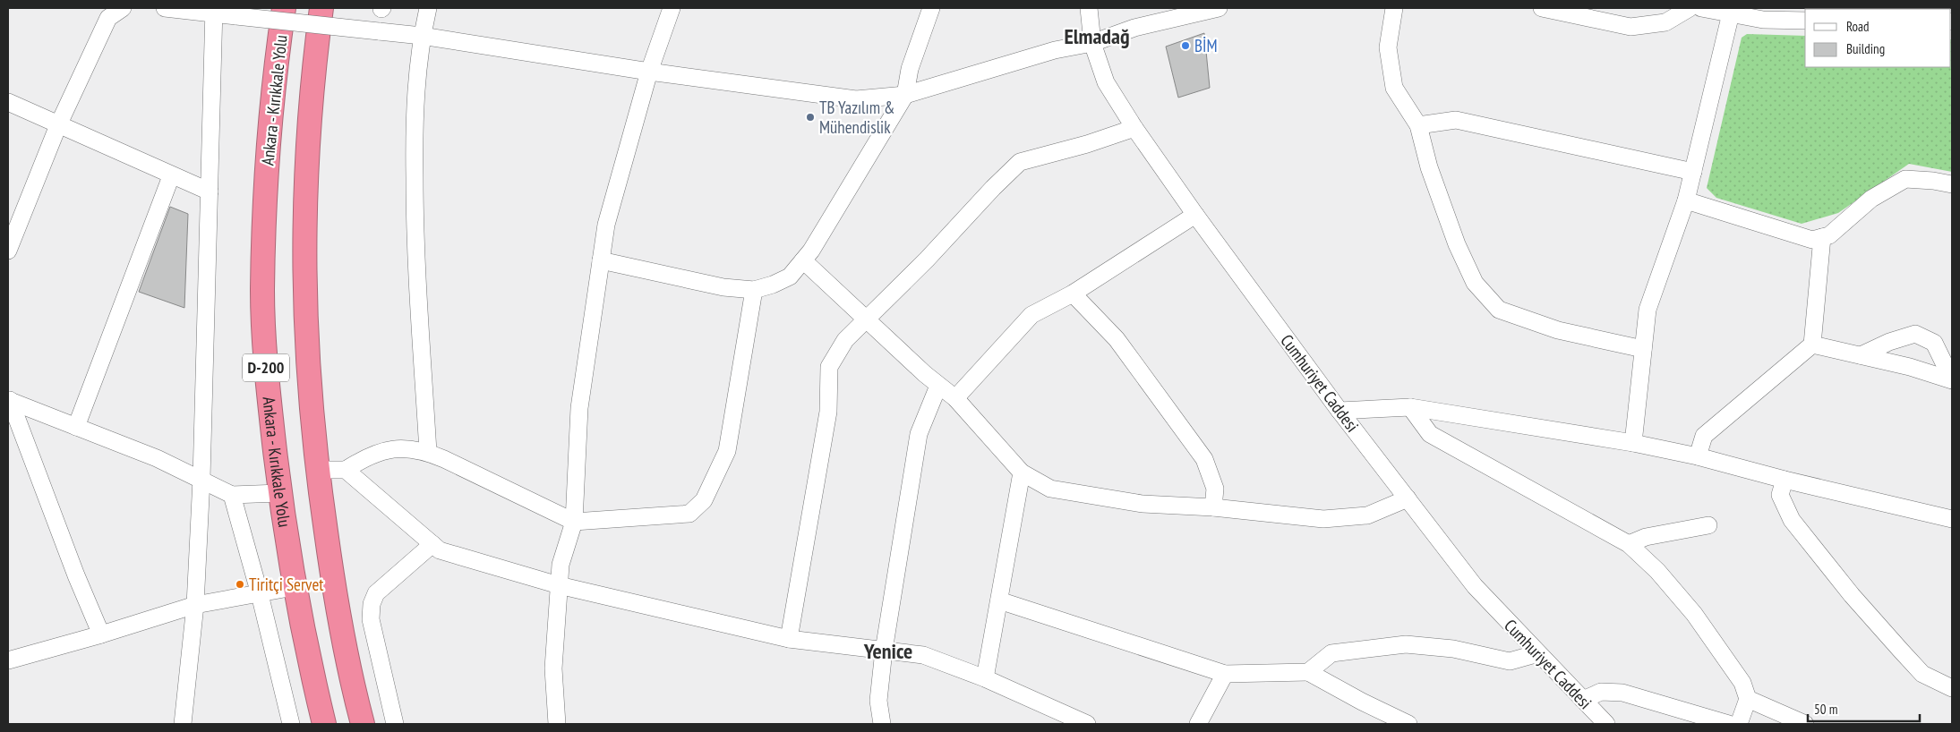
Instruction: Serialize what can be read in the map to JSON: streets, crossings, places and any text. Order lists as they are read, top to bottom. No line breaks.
{"streets":{"highway":["Ankara - Kırıkkale Yolu","D-200"],"street":["Cumhuriyet Caddesi"]},"districts":["Elmadağ","Yenice"],"places":["BİM","TB Yazılım & Mühendislik","Tiritçi Servet"],"legend":["Road","Building"],"scale_bar":"50 m"}
